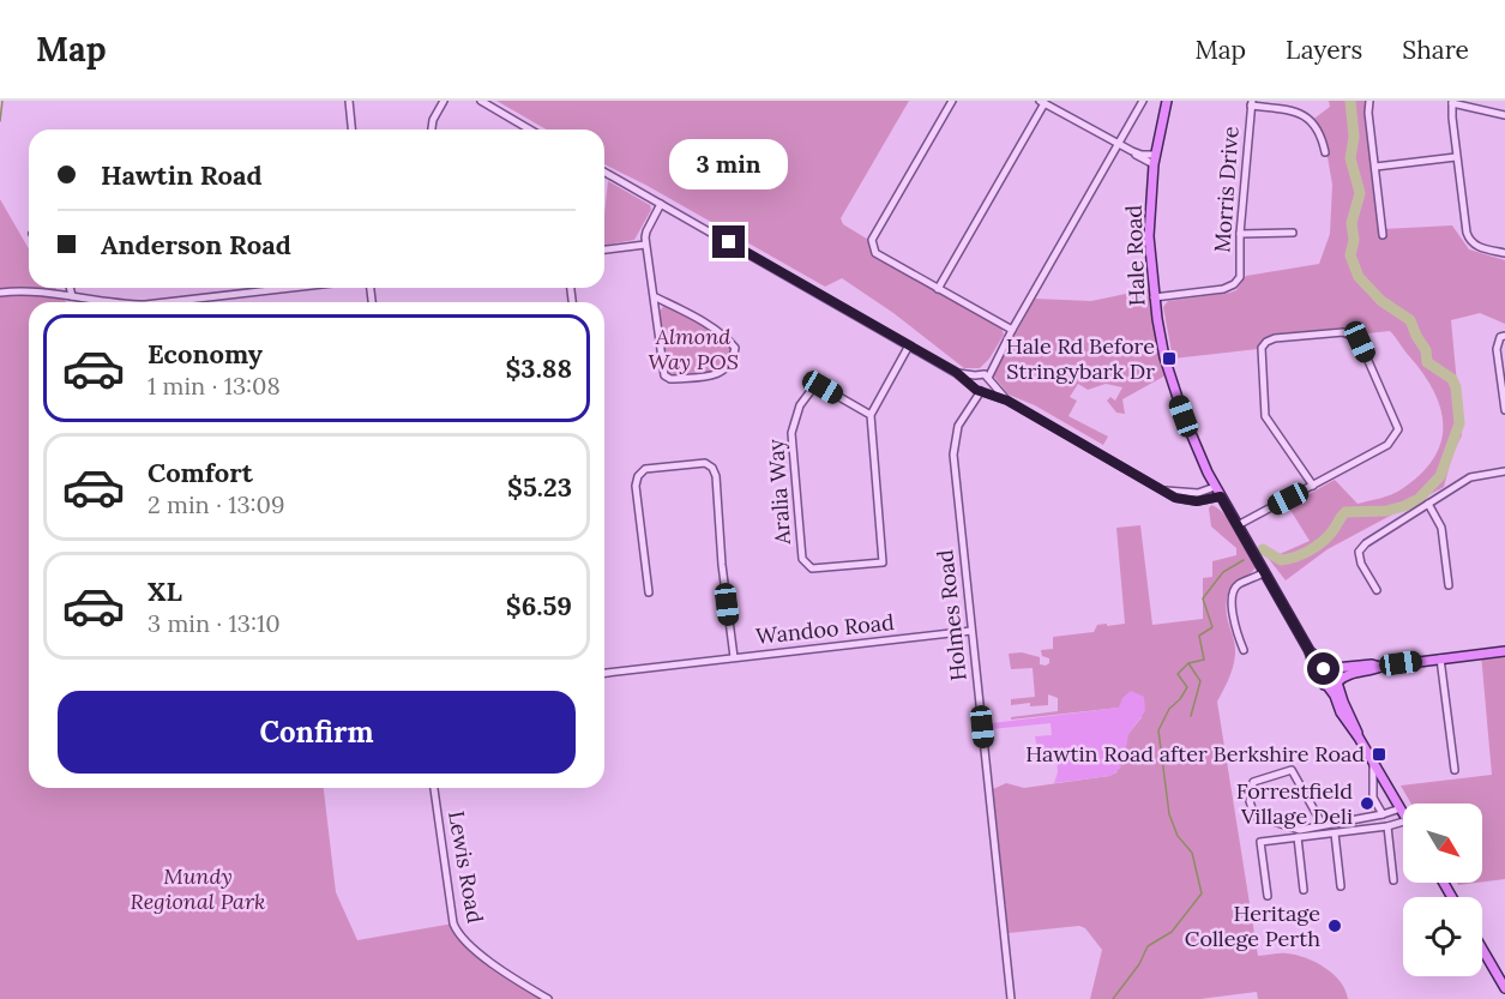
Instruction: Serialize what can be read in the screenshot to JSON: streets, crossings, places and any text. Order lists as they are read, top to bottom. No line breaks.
{"streets":{"main road":["Hale Road"],"street":["Morris Drive","Aralia Way","Holmes Road","Wandoo Road","Lewis Road"]},"crossings":[["Morris Drive","Hale Road"],["Holmes Road","Wandoo Road"]],"parks":["Almond Way POS","Mundy Regional Park"],"places":{"transit":["Hale Rd Before Stringybark Dr","Hawtin Road after Berkshire Road"],"other":["Forrestfield Village Deli","Heritage College Perth"]},"north":"bottom right","page":{"header":"Map","nav":["Map","Layers","Share"],"banner":["Hawtin Road","Anderson Road"],"bubble":"3 min","list":[{"name":"Economy","note":"1 min · 13:08","value":"$3.88"},{"name":"Comfort","note":"2 min · 13:09","value":"$5.23"},{"name":"XL","note":"3 min · 13:10","value":"$6.59"}],"buttons":"Confirm"}}
